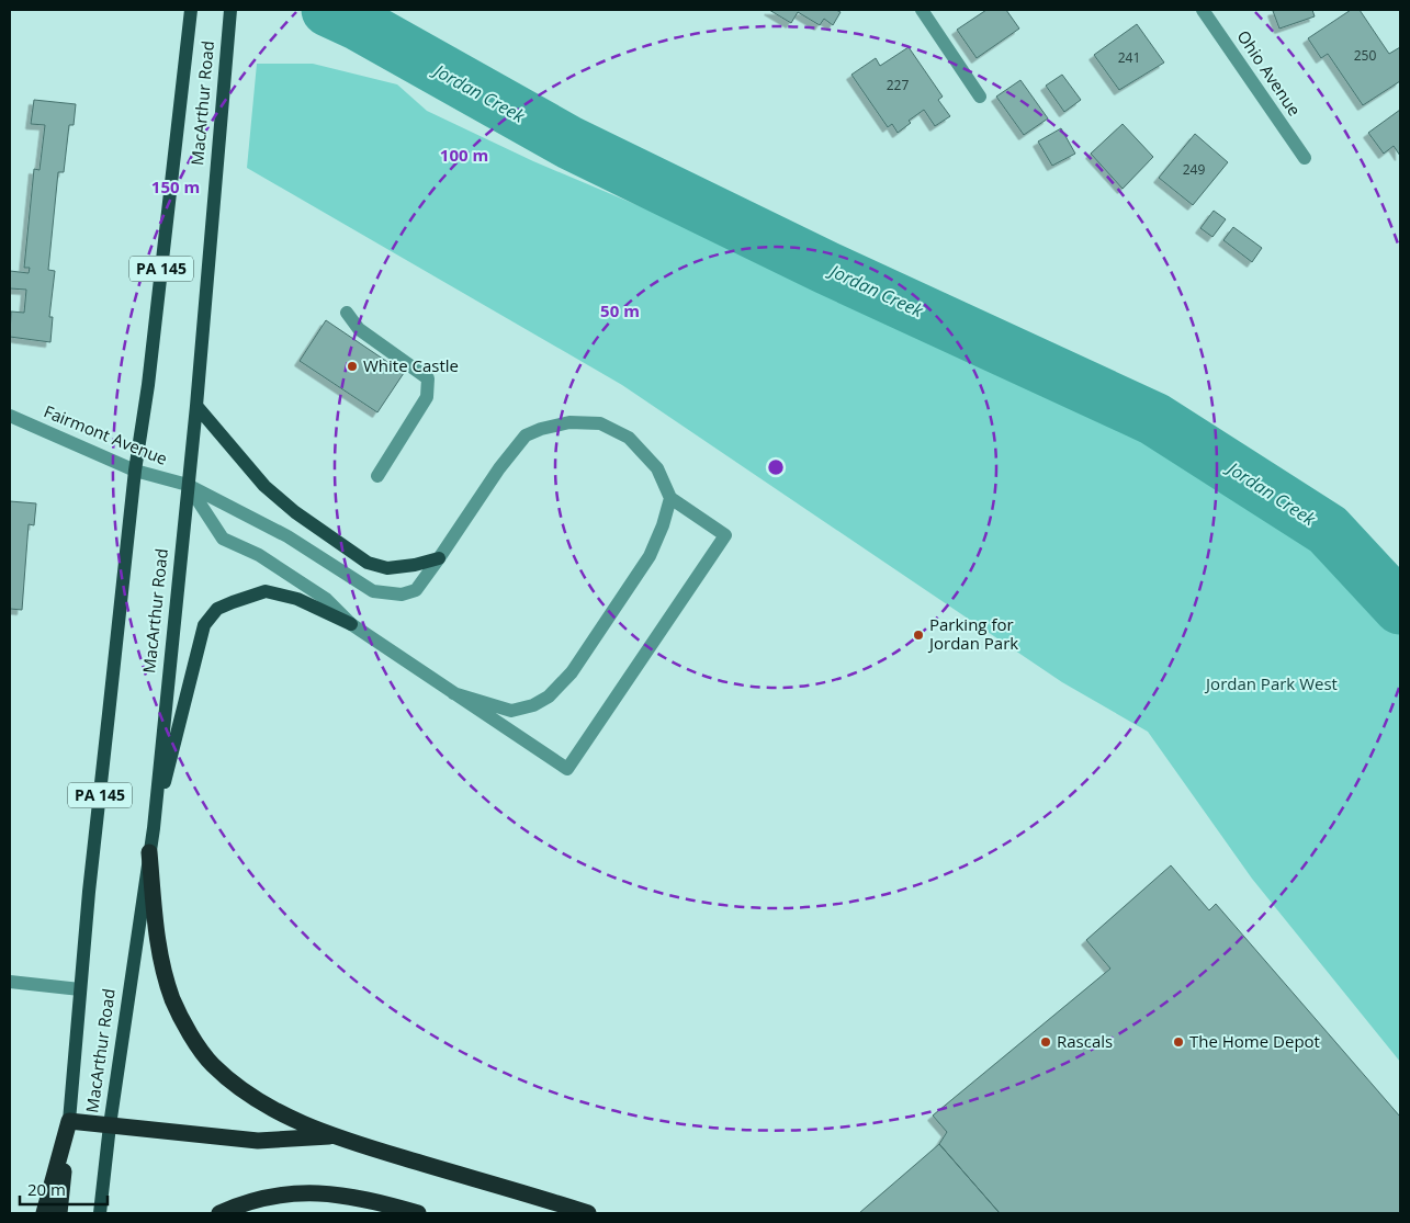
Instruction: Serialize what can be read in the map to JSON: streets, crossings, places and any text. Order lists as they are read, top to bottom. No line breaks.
{"streets":{"highway":["MacArthur Road","PA 145"],"street":["Ohio Avenue","Fairmont Avenue"]},"crossings":[["MacArthur Road","Fairmont Avenue"]],"water":["Jordan Creek"],"parks":["Jordan Park West"],"places":["White Castle","Parking for Jordan Park","Rascals","The Home Depot"],"house_numbers":["250","241","227","249"],"scale_bar":"20 m","rings":["100 m","150 m","50 m"]}
